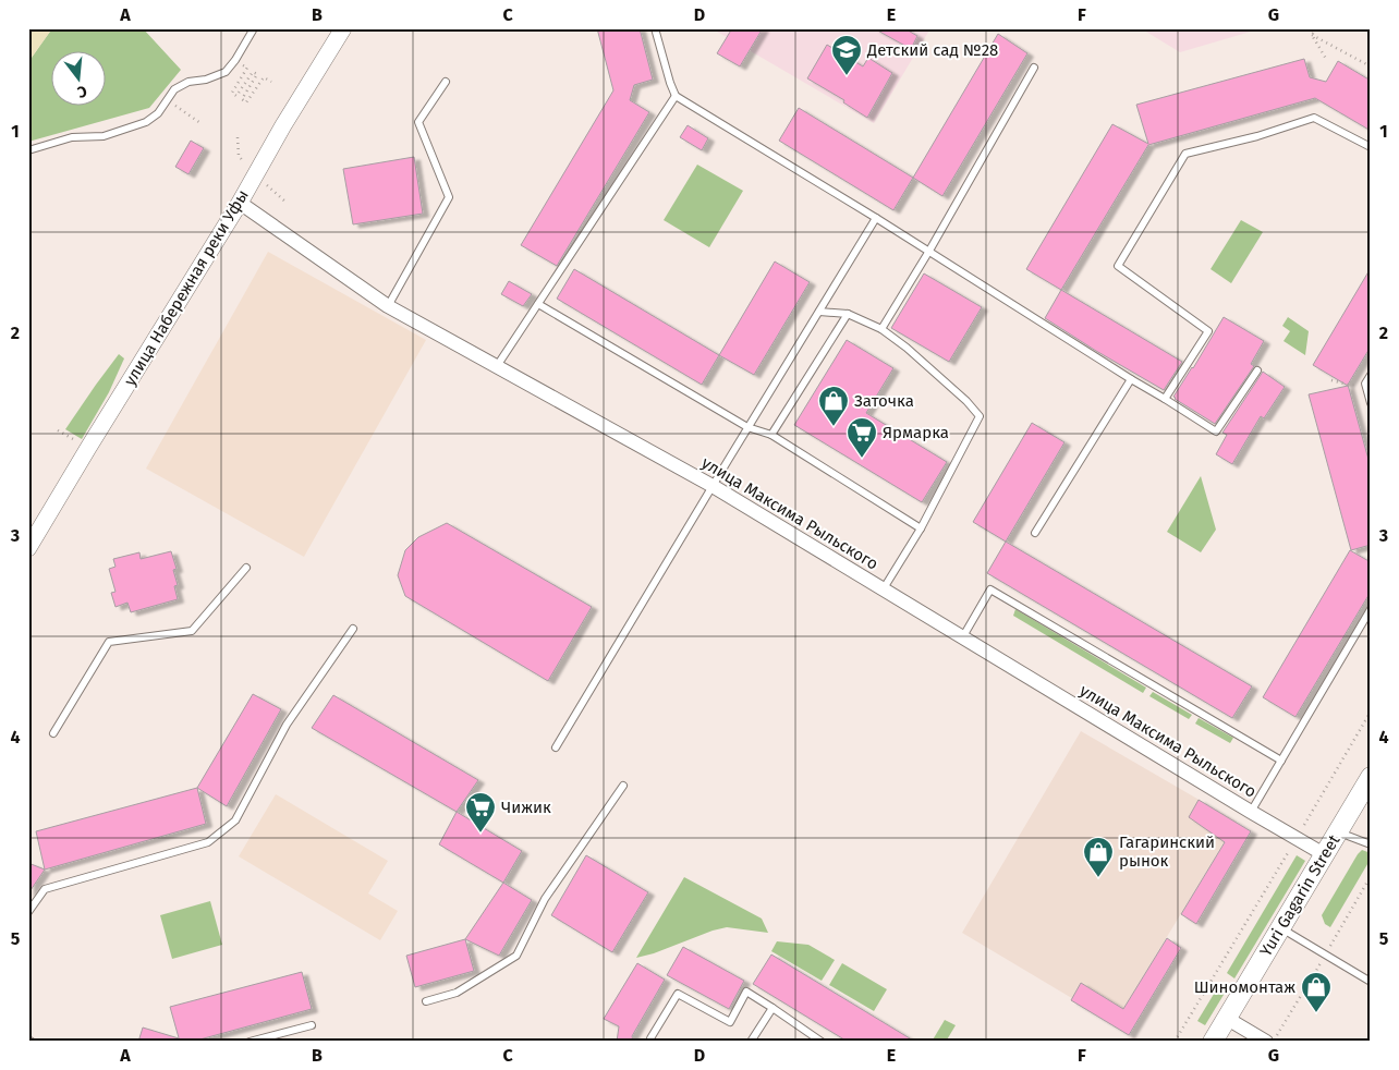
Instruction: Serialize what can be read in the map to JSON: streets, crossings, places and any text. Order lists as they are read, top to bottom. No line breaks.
{"streets":{"main road":["Yuri Gagarin Street"],"street":["улица Набережная реки Уфы","улица Максима Рыльского"]},"crossings":[["улица Набережная реки Уфы","улица Максима Рыльского"],["улица Максима Рыльского","Yuri Gagarin Street"]],"places":{"school or university":["Детский сад №28"],"shop":["Заточка","Гагаринский рынок","Шиномонтаж"],"supermarket":["Ярмарка","Чижик"]},"north":"bottom","grid":{"columns":["A","B","C","D","E","F","G"],"rows":["1","2","3","4","5"]}}
